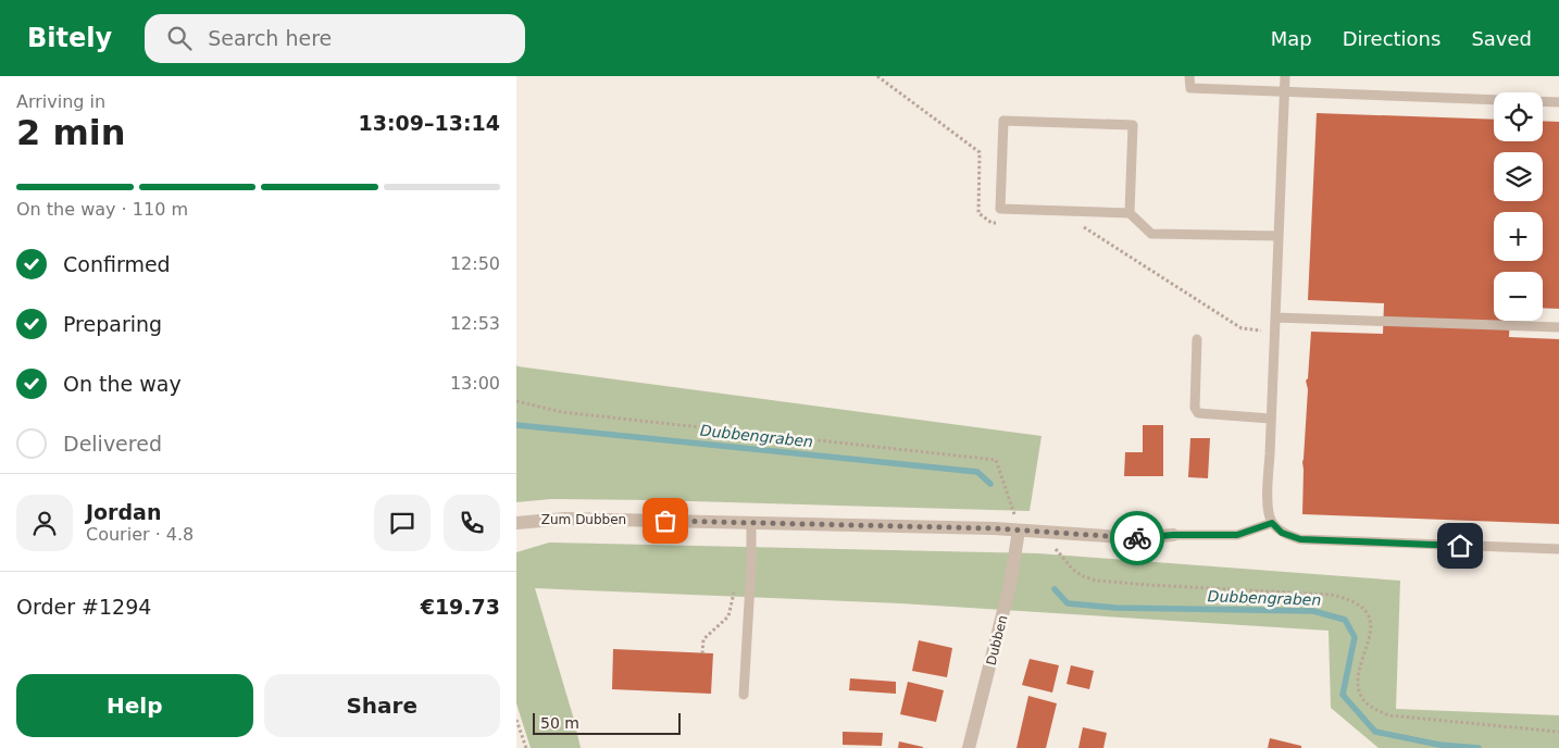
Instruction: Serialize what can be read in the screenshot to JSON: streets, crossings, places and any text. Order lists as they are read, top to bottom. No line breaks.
{"streets":{"street":["Zum Dubben","Dubben"]},"crossings":[["Zum Dubben","Dubben"]],"water":["Dubbengraben"],"scale_bar":"50 m","page":{"header":"Bitely","search":"Search here","nav":["Map","Directions","Saved"],"heading":["2 min","Arriving in","13:09–13:14"],"panel":["Jordan","Courier · 4.8","Order #1294","€19.73"],"map_buttons":["+","−"],"bar":"On the way · 110 m","list":[["Confirmed","12:50"],["Preparing","12:53"],["On the way","13:00"],"Delivered"],"buttons":["Help","Share"],"scale":"50 m"}}
